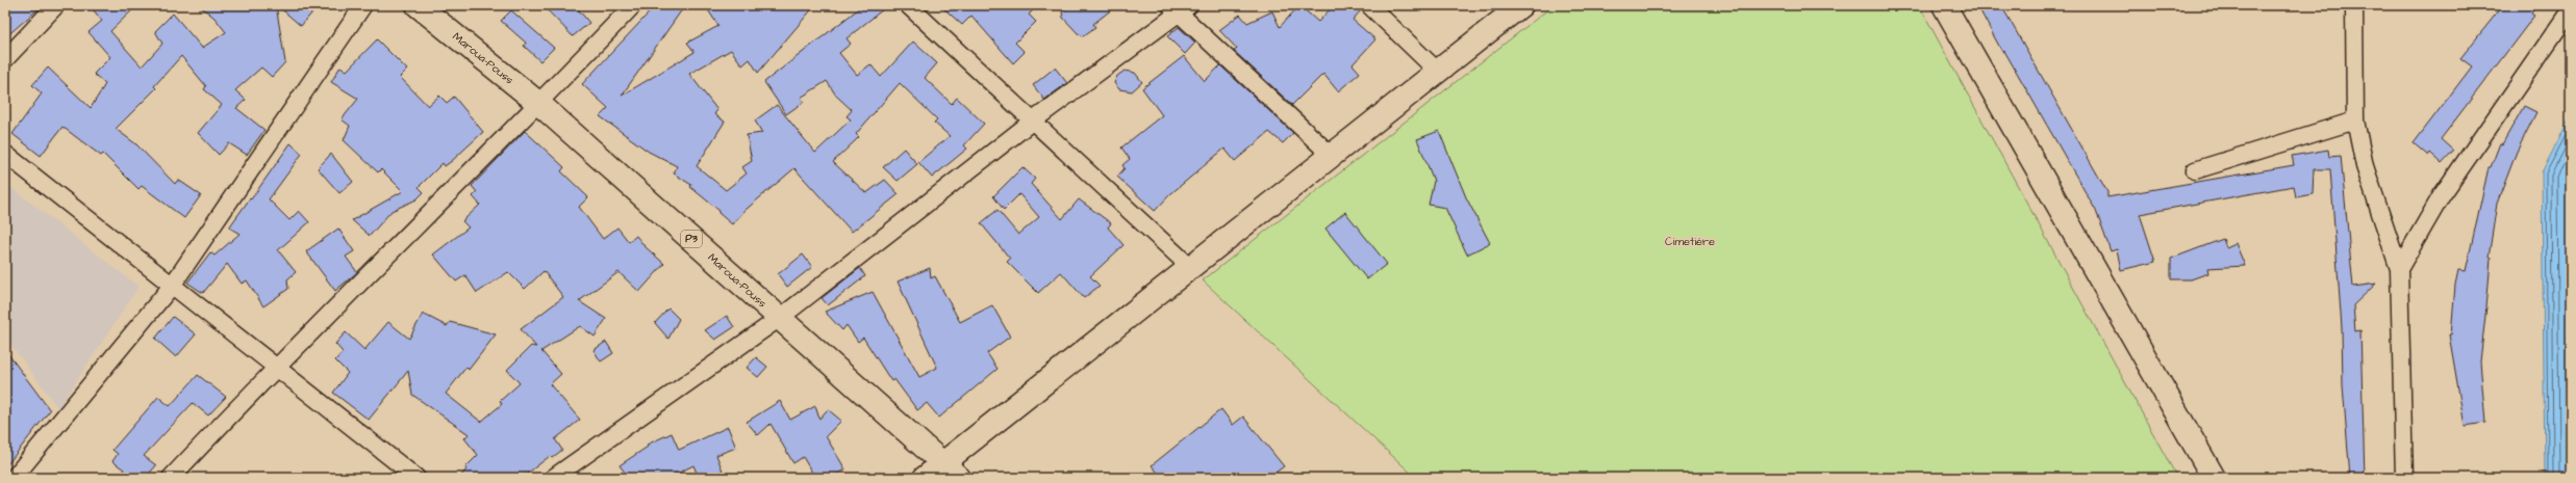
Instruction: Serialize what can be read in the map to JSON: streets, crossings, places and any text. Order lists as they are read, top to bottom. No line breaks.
{"streets":{"main road":["Maroua-Pouss","P3"]},"parks":["Cimetiére"]}
